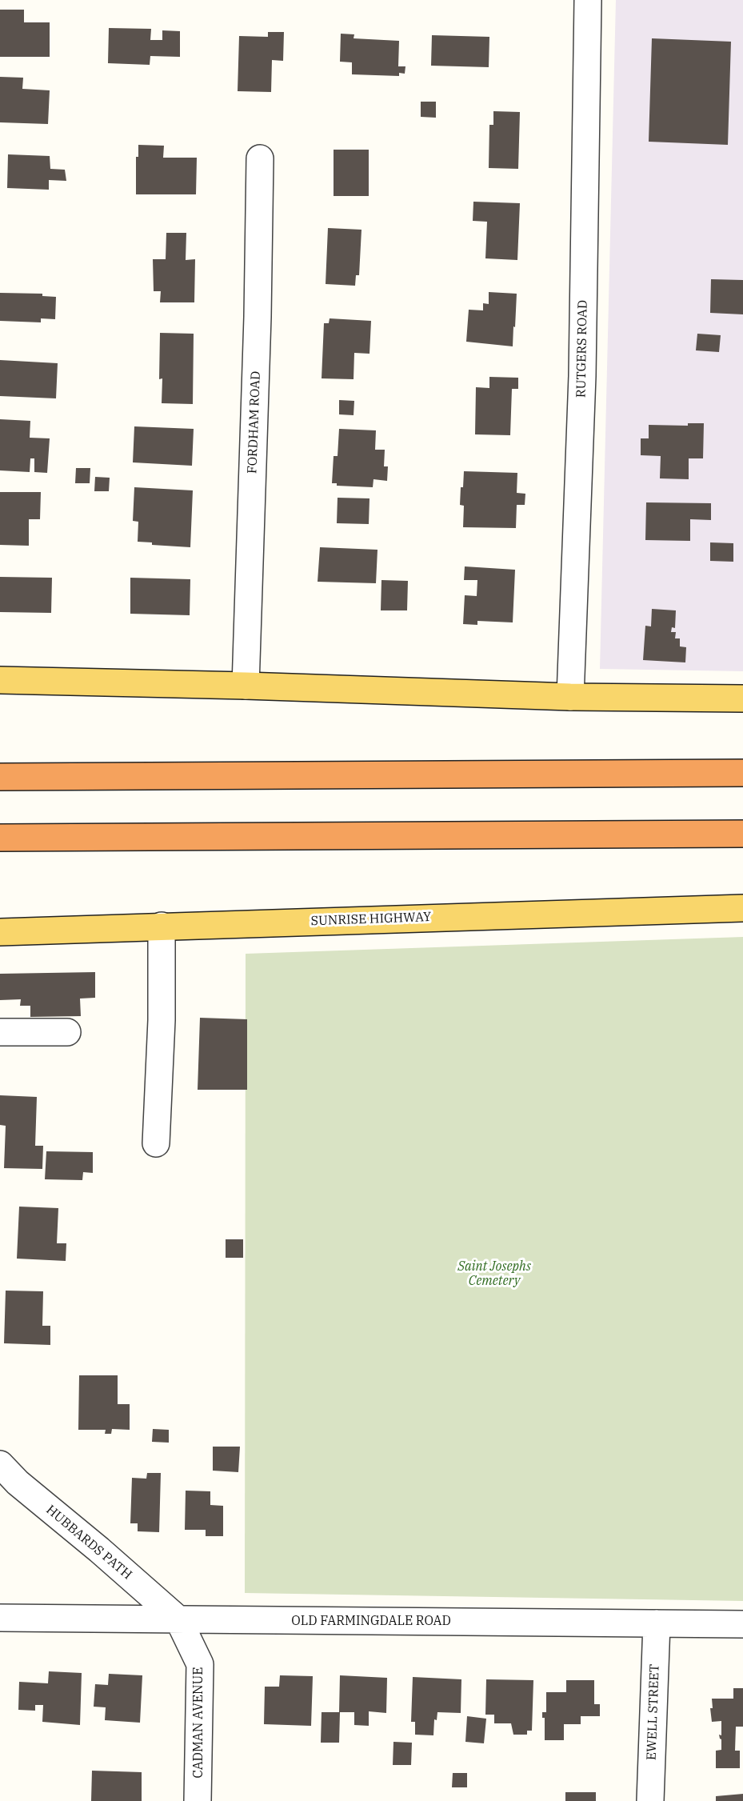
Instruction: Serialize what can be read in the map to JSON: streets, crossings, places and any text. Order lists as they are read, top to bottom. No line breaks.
{"streets":{"main road":["SUNRISE HIGHWAY"],"street":["RUTGERS ROAD","FORDHAM ROAD","HUBBARDS PATH","OLD FARMINGDALE ROAD","EWELL STREET","CADMAN AVENUE"]},"crossings":[["HUBBARDS PATH","OLD FARMINGDALE ROAD"],["HUBBARDS PATH","CADMAN AVENUE"],["OLD FARMINGDALE ROAD","EWELL STREET"],["OLD FARMINGDALE ROAD","CADMAN AVENUE"]],"parks":["Saint Josephs Cemetery"]}
